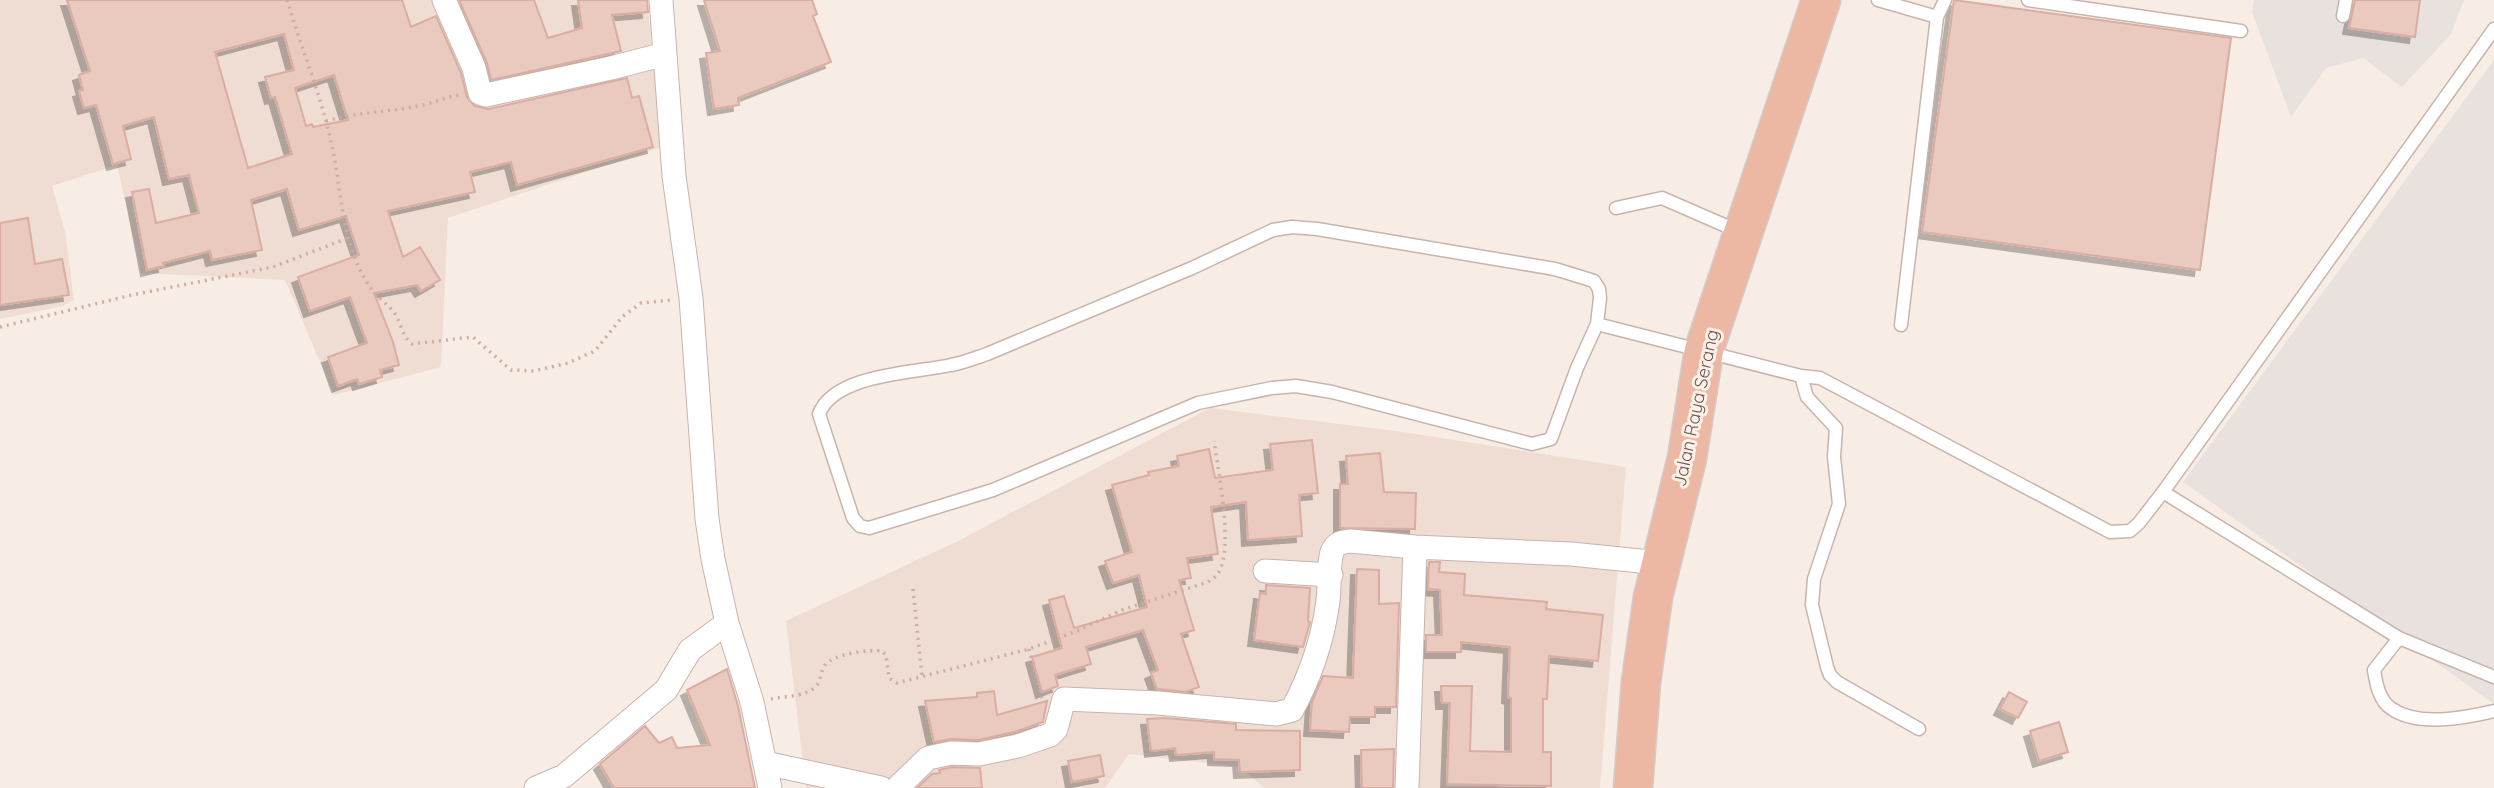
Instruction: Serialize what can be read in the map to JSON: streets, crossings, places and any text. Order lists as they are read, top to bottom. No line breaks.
{"streets":{"highway":["Jalan Raya Serang"]}}
